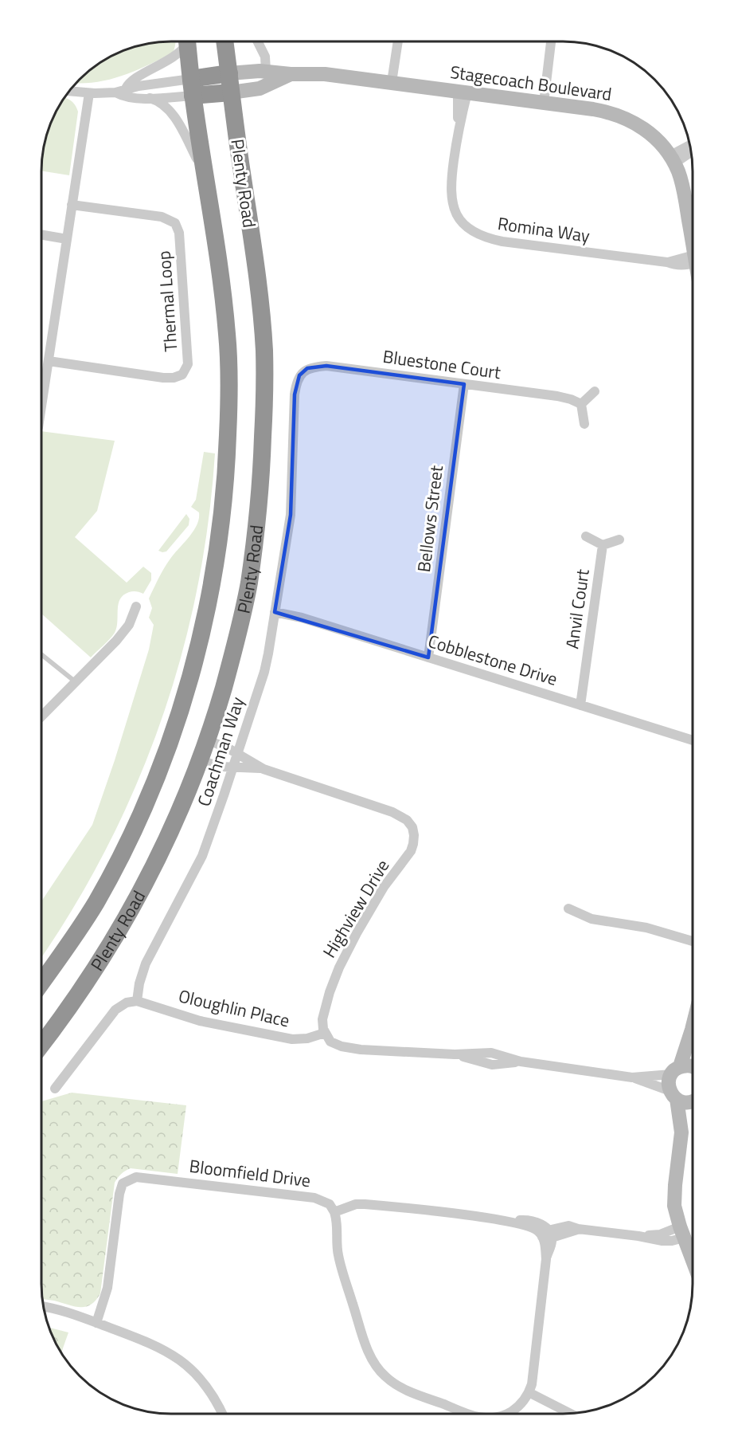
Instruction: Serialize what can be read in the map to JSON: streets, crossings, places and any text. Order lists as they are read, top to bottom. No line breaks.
{"streets":{"highway":["Plenty Road"],"street":["Stagecoach Boulevard","Romina Way","Thermal Loop","Bluestone Court","Bellows Street","Anvil Court","Cobblestone Drive","Coachman Way","Highview Drive","Oloughlin Place","Bloomfield Drive"]},"crossings":[["Stagecoach Boulevard","Plenty Road"],["Stagecoach Boulevard","Romina Way"],["Plenty Road","Highview Drive"],["Bluestone Court","Bellows Street"],["Bluestone Court","Coachman Way"],["Bellows Street","Cobblestone Drive"],["Anvil Court","Cobblestone Drive"],["Cobblestone Drive","Coachman Way"],["Coachman Way","Highview Drive"],["Coachman Way","Oloughlin Place"],["Highview Drive","Oloughlin Place"]]}
